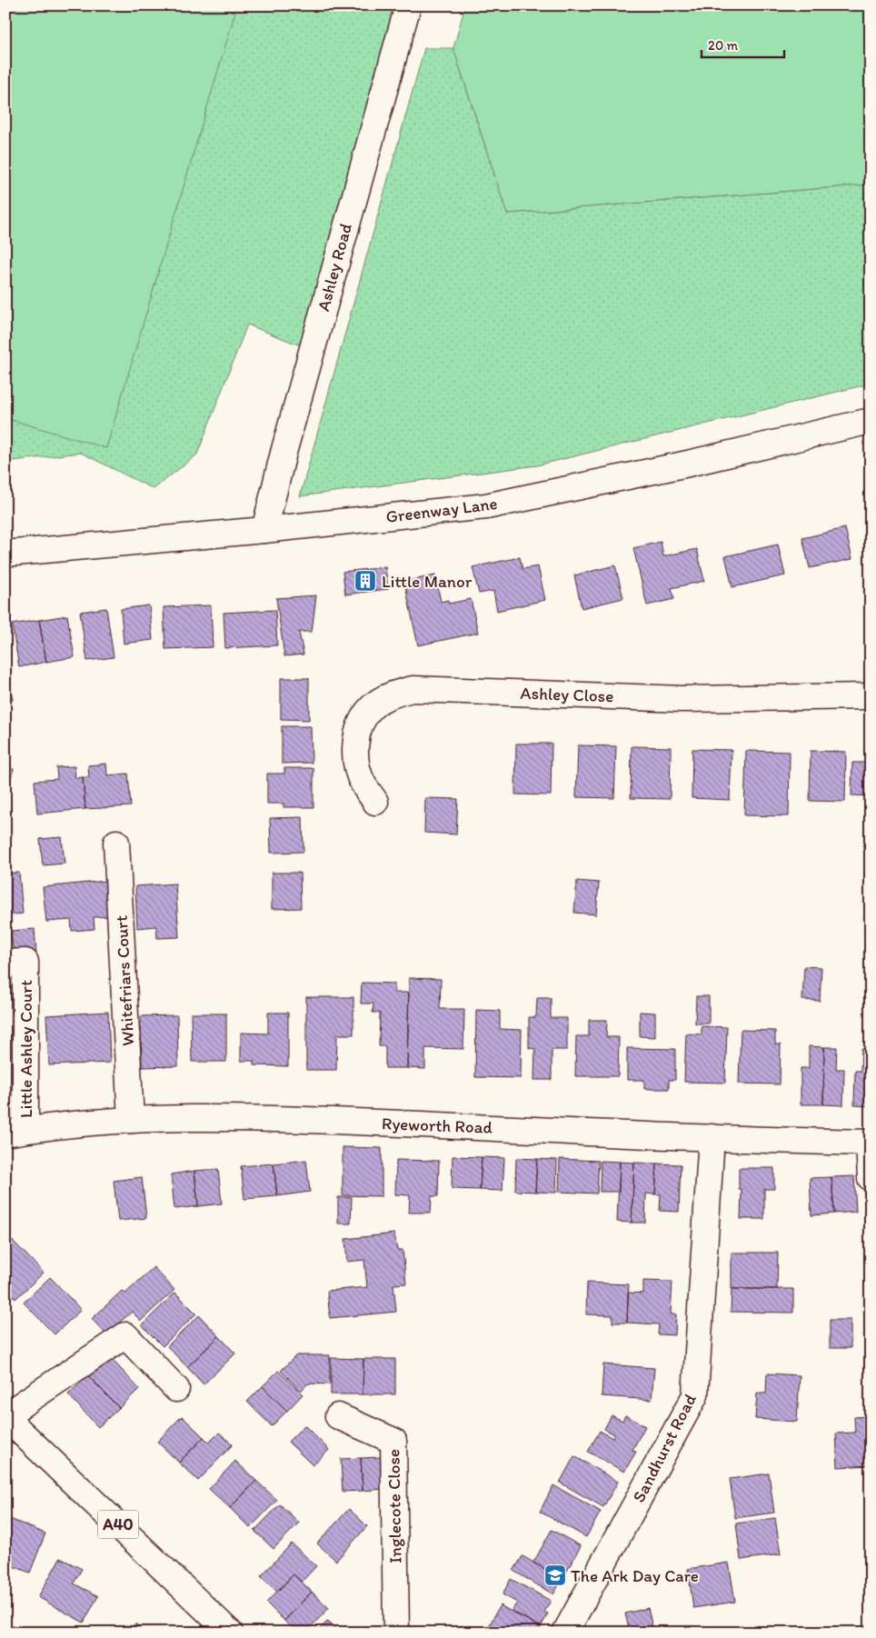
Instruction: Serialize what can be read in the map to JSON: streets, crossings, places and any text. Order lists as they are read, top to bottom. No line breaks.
{"streets":{"main road":["Ashley Road","Greenway Lane","Ashley Close","Whitefriars Court","Little Ashley Court","Ryeworth Road","Sandhurst Road","Inglecote Close","A40"]},"crossings":[["Ashley Road","Greenway Lane"],["Whitefriars Court","Ryeworth Road"],["Little Ashley Court","Ryeworth Road"],["Ryeworth Road","Sandhurst Road"]],"places":{"building":["Little Manor"],"school or university":["The Ark Day Care"]},"scale_bar":"20 m"}
